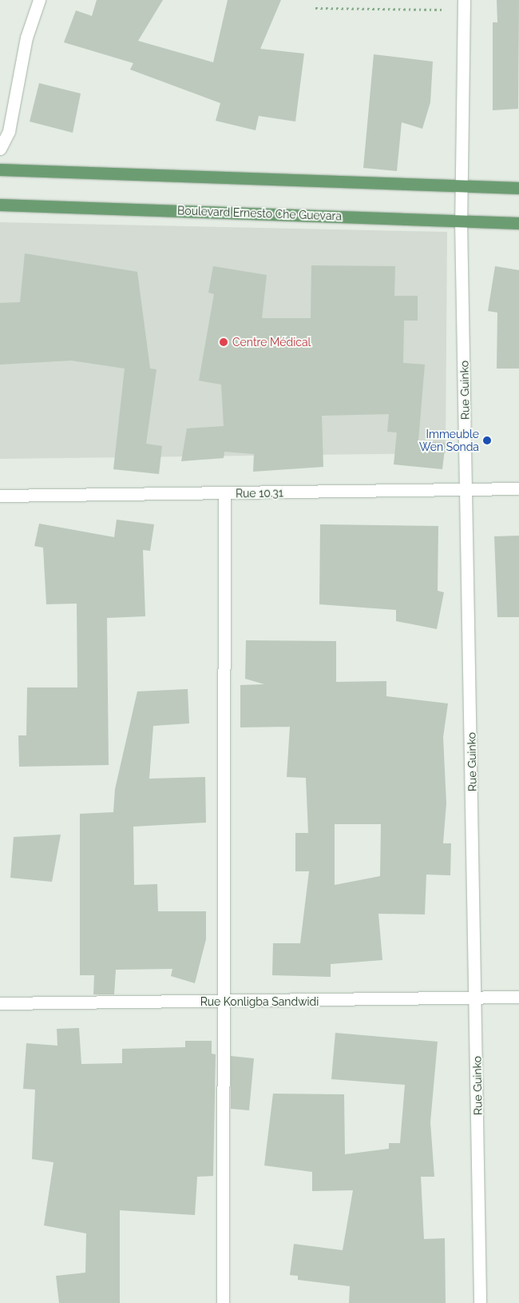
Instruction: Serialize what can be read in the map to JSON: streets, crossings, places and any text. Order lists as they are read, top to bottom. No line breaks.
{"streets":{"main road":["Boulevard Ernesto Che Guevara"],"street":["Rue Guinko","Rue 10.31","Rue Konligba Sandwidi"]},"crossings":[["Boulevard Ernesto Che Guevara","Rue Guinko"],["Rue Guinko","Rue 10.31"],["Rue Guinko","Rue Konligba Sandwidi"]],"places":["Centre Médical","Immeuble Wen Sonda"]}
